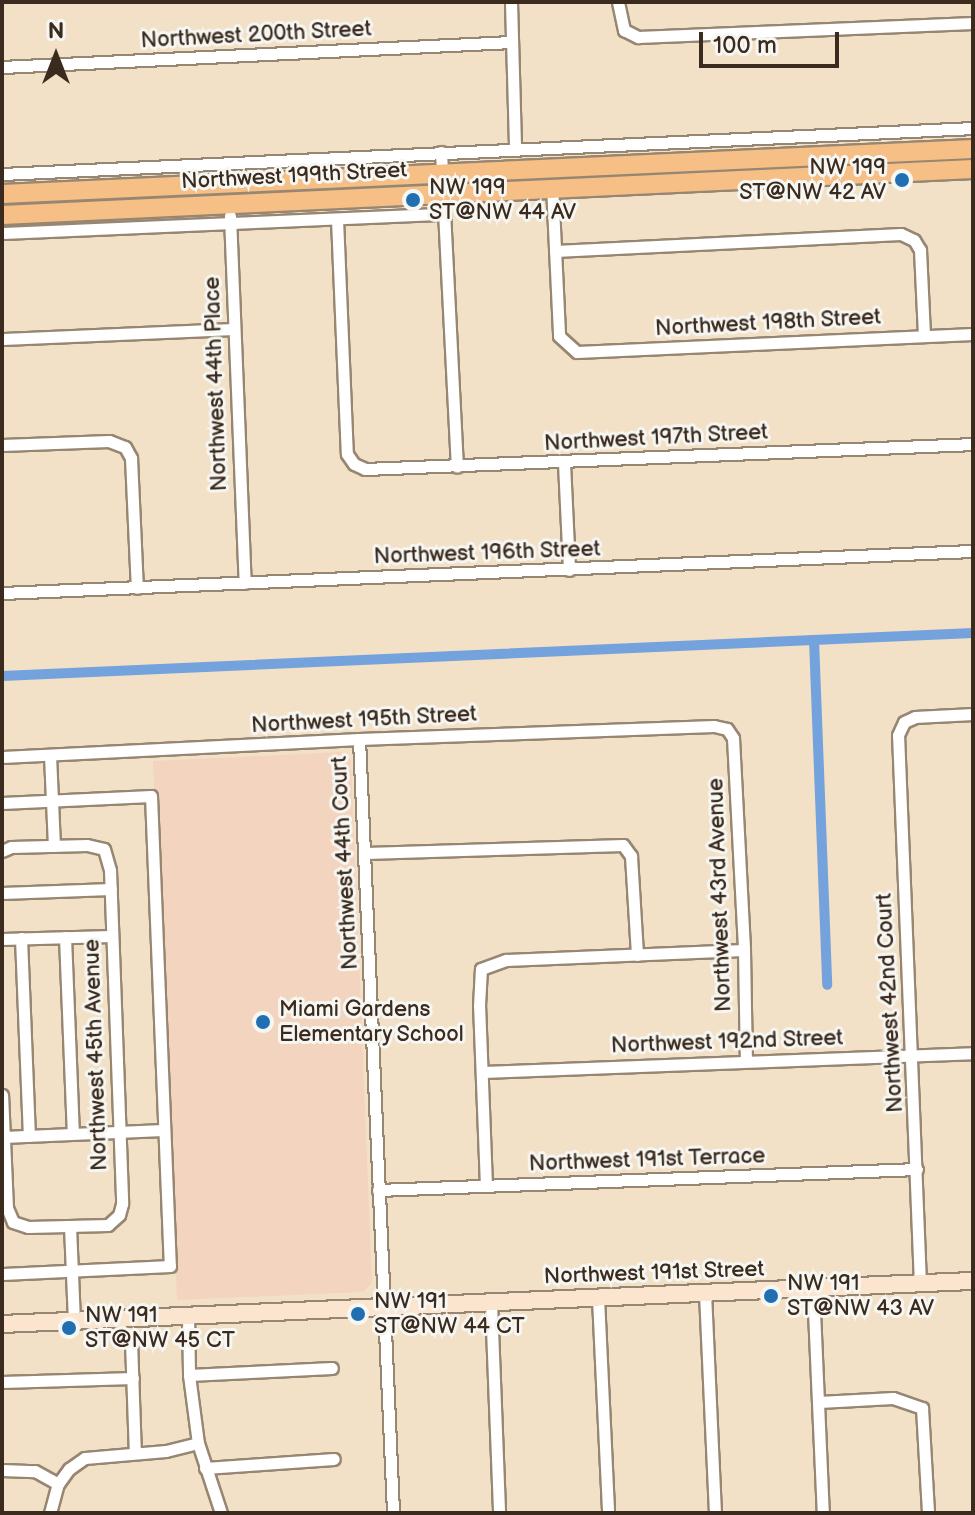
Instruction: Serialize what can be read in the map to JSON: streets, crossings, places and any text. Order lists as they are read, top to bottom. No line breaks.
{"streets":{"main road":["Northwest 199th Street"],"street":["Northwest 200th Street","Northwest 198th Street","Northwest 44th Place","Northwest 197th Street","Northwest 196th Street","Northwest 195th Street","Northwest 44th Court","Northwest 43rd Avenue","Northwest 42nd Court","Northwest 192nd Street","Northwest 45th Avenue","Northwest 191st Terrace","Northwest 191st Street"]},"crossings":[["Northwest 199th Street","Northwest 44th Place"],["Northwest 44th Place","Northwest 196th Street"],["Northwest 195th Street","Northwest 44th Court"],["Northwest 195th Street","Northwest 43rd Avenue"],["Northwest 44th Court","Northwest 191st Terrace"],["Northwest 44th Court","Northwest 191st Street"],["Northwest 43rd Avenue","Northwest 192nd Street"],["Northwest 42nd Court","Northwest 192nd Street"],["Northwest 42nd Court","Northwest 191st Terrace"],["Northwest 42nd Court","Northwest 191st Street"]],"places":["NW 199 ST@NW 42 AV","NW 199 ST@NW 44 AV","Miami Gardens Elementary School","NW 191 ST@NW 43 AV","NW 191 ST@NW 44 CT","NW 191 ST@NW 45 CT"],"scale_bar":"100 m","north":"top"}
